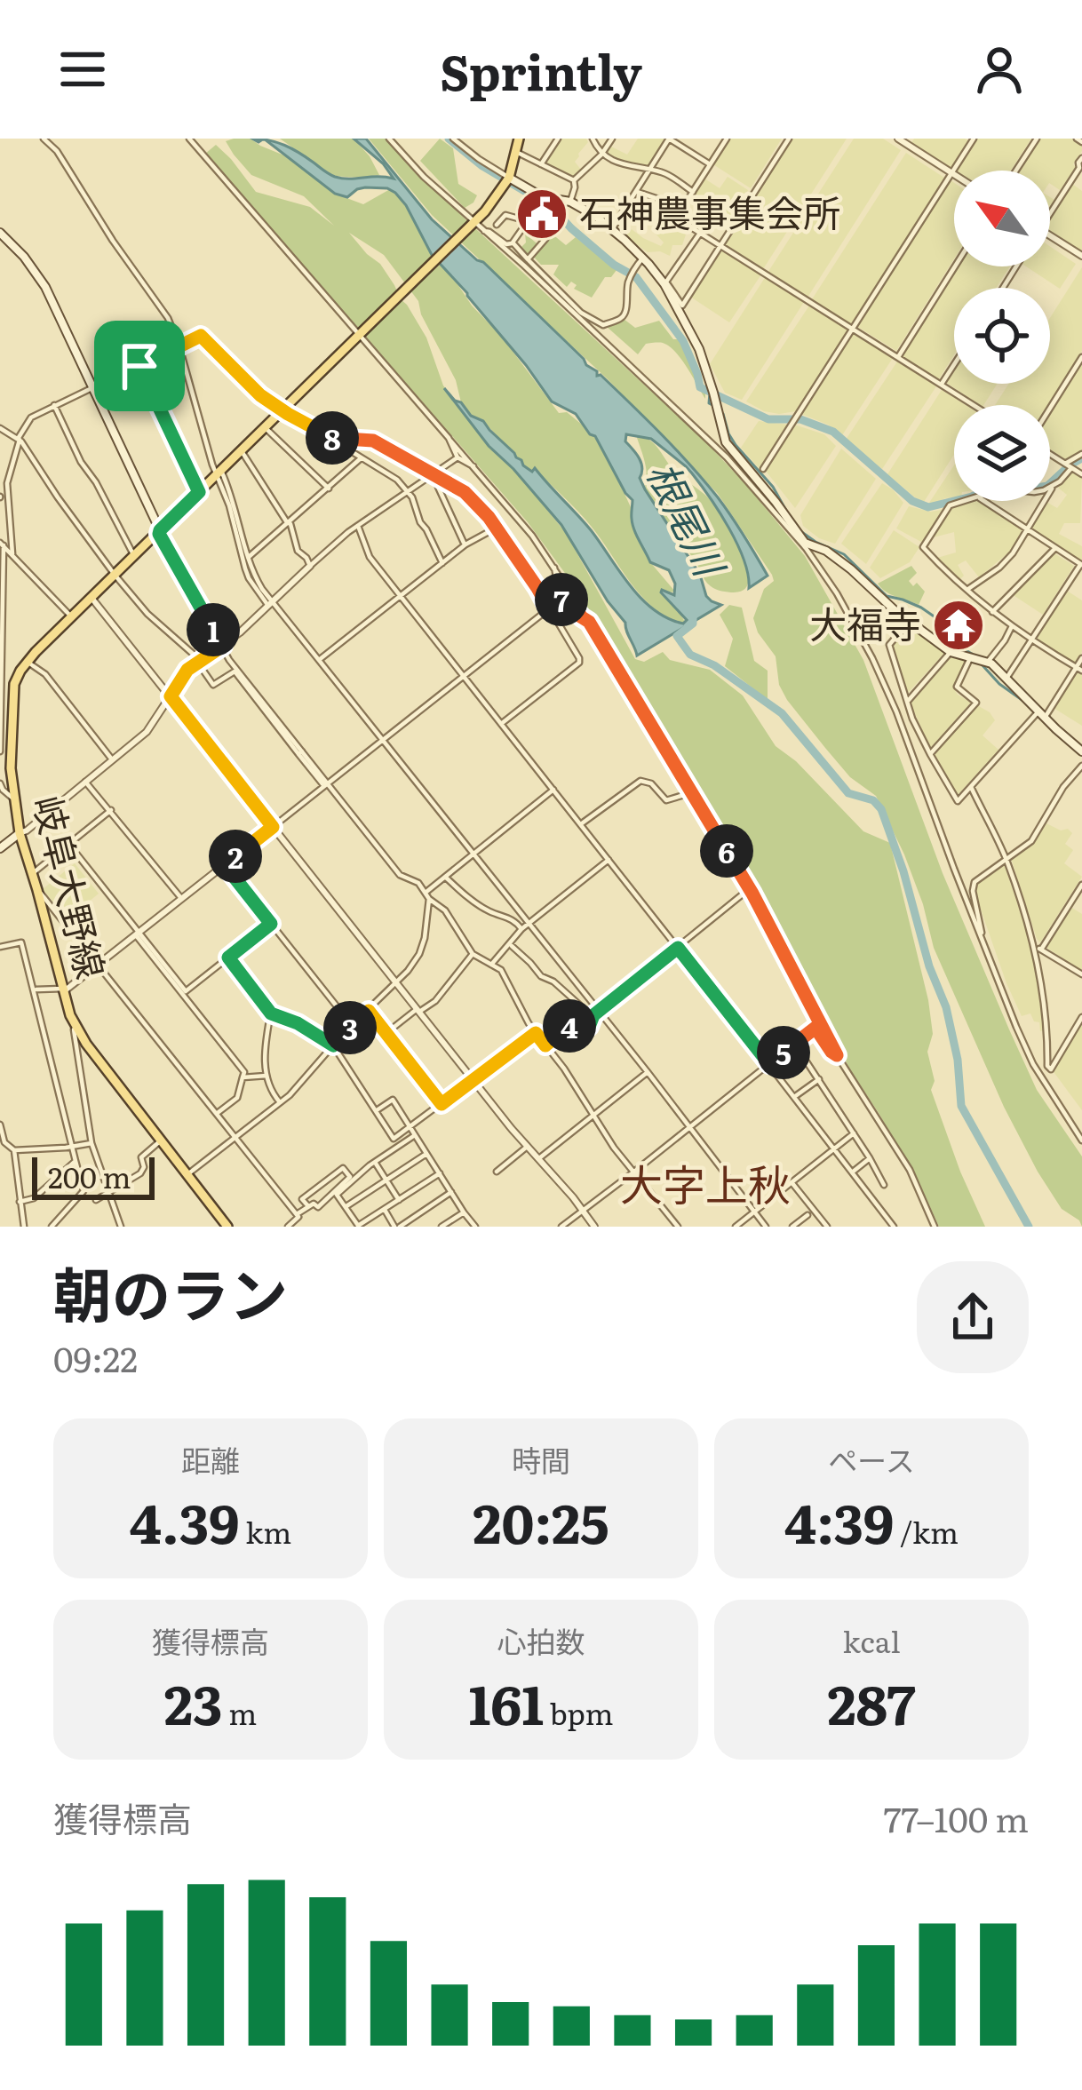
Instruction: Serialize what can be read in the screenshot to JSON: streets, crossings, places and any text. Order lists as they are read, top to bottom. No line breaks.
{"streets":{"main road":["岐阜大野線"]},"districts":["大字上秋"],"water":["根尾川"],"places":{"public building":["石神農事集会所"],"temple":["大福寺"]},"scale_bar":"200 m","north":"top left","page":{"header":"Sprintly","pins":["8","7","1","6","2","4","3","5"],"scale":"200 m","heading":["朝のラン","09:22"],"stats":[["距離","4.39 km"],["時間","20:25"],["ペース","4:39 /km"],["獲得標高","23 m"],["心拍数","161 bpm"],["kcal","287"]],"chart":["獲得標高","77–100 m"]}}
